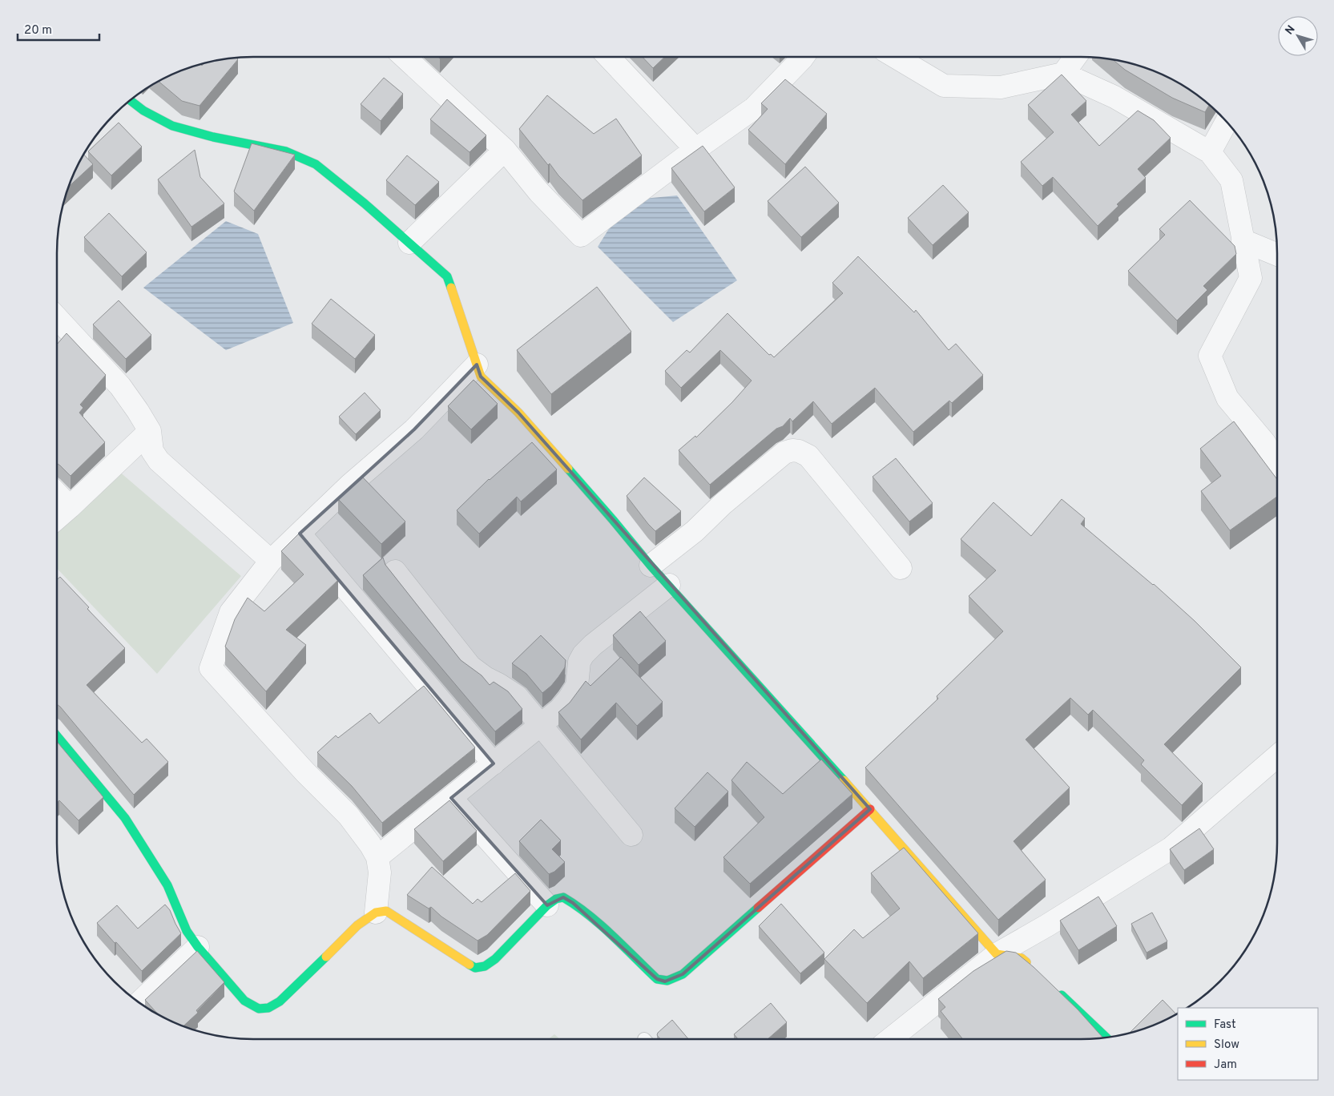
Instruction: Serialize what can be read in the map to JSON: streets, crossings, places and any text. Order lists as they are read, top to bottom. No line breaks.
{"legend":["Fast","Slow","Jam"],"scale_bar":"20 m","north":"top left"}
